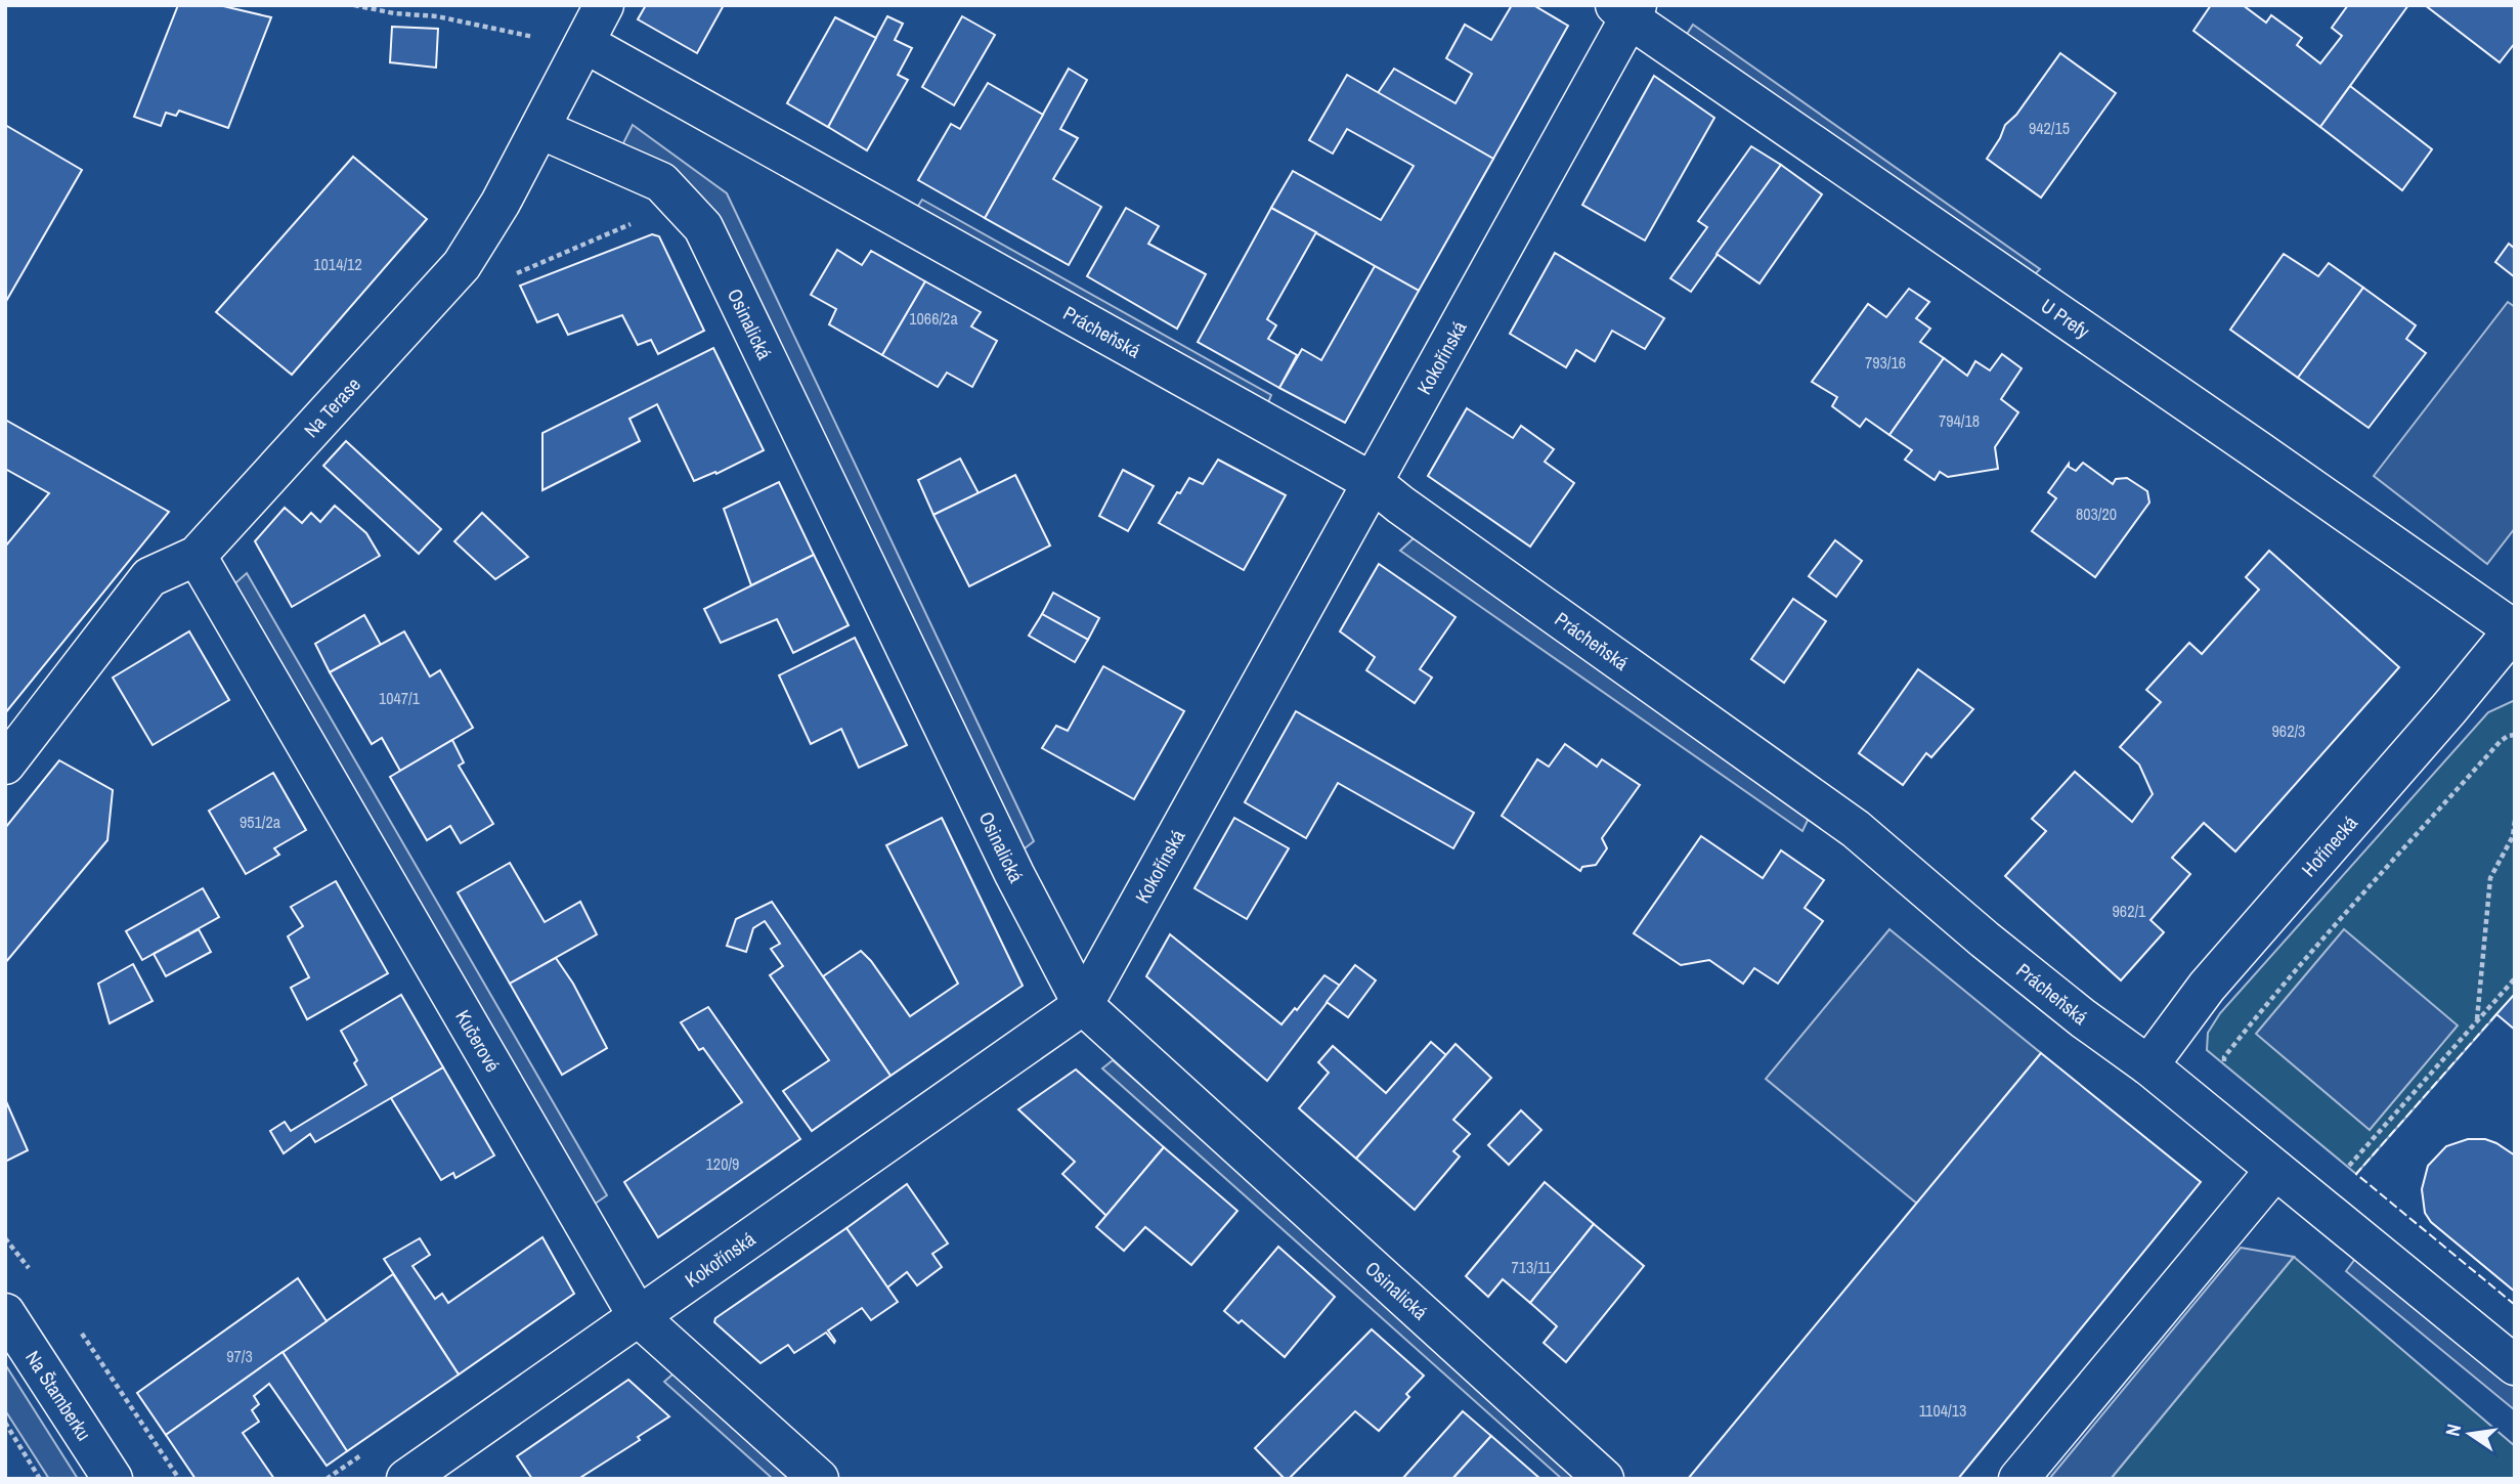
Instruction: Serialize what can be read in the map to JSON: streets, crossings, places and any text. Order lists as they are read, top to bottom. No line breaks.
{"streets":{"street":["U Prefy","Osinalická","Prácheňská","Kokořínská","Na Terase","Hořínecká","Kučerové","Na Štamberku"]},"crossings":[["U Prefy","Kokořínská"],["U Prefy","Hořínecká"],["Osinalická","Kokořínská"],["Osinalická","Na Terase"],["Prácheňská","Kokořínská"],["Prácheňská","Na Terase"],["Prácheňská","Hořínecká"],["Kokořínská","Kučerové"],["Na Terase","Kučerové"]],"house_numbers":["942/15","1014/12","1066/2a","793/16","794/18","803/20","1047/1","962/3","951/2a","962/1","120/9","713/11","97/3","1104/13"],"north":"left"}
